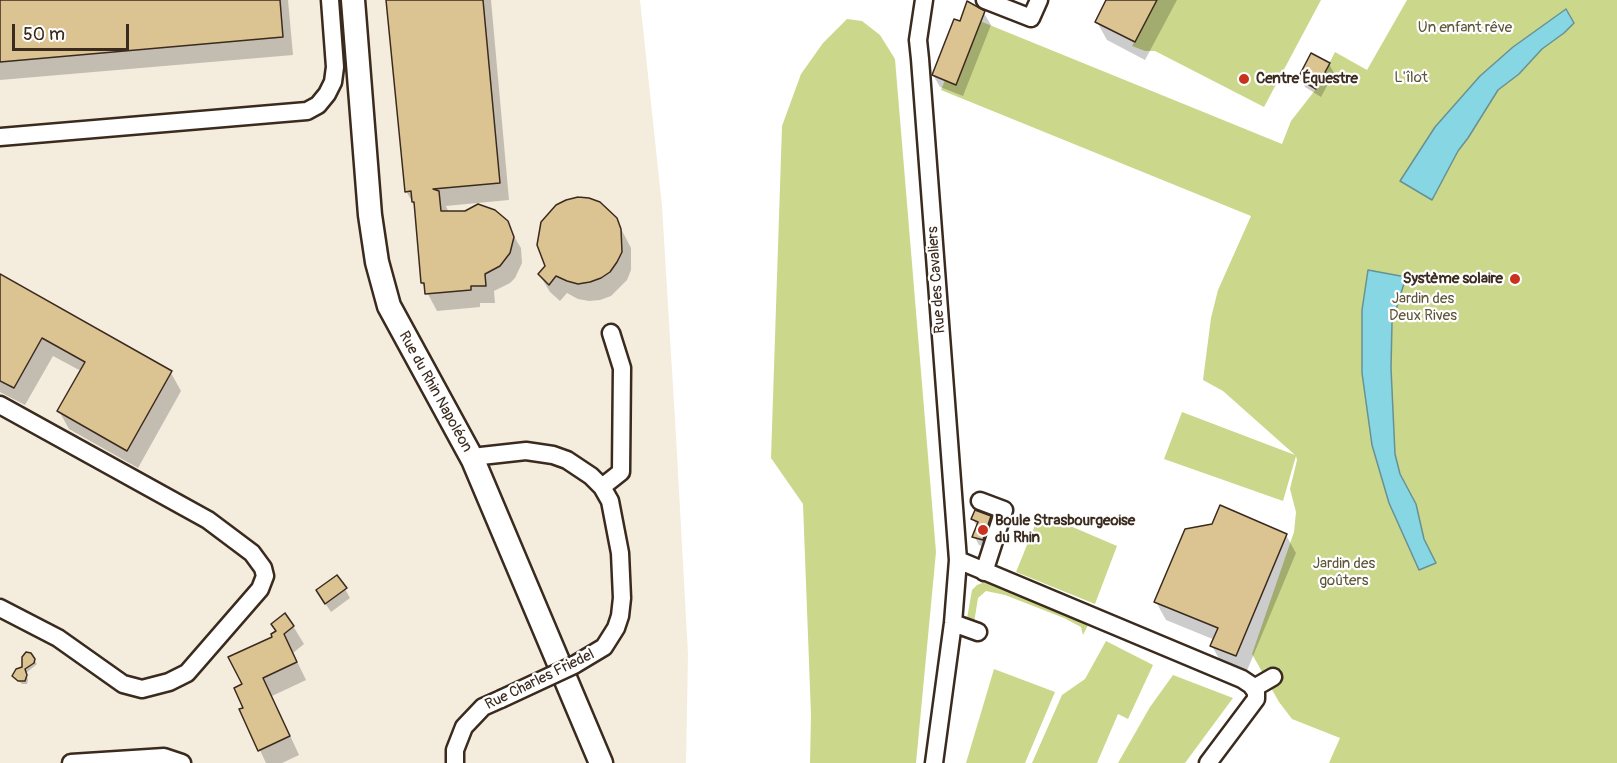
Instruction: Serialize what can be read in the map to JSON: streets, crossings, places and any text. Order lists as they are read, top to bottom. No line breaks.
{"streets":{"main road":["Rue du Rhin Napoléon"],"street":["Rue des Cavaliers","Rue Charles Friedel"]},"crossings":[["Rue du Rhin Napoléon","Rue Charles Friedel"]],"parks":["Un enfant rêve","L'îlot","Jardin des Deux Rives","Jardin des goûters"],"places":["Centre Équestre","Système solaire","Boule Strasbourgeoise du Rhin"],"scale_bar":"50 m"}
